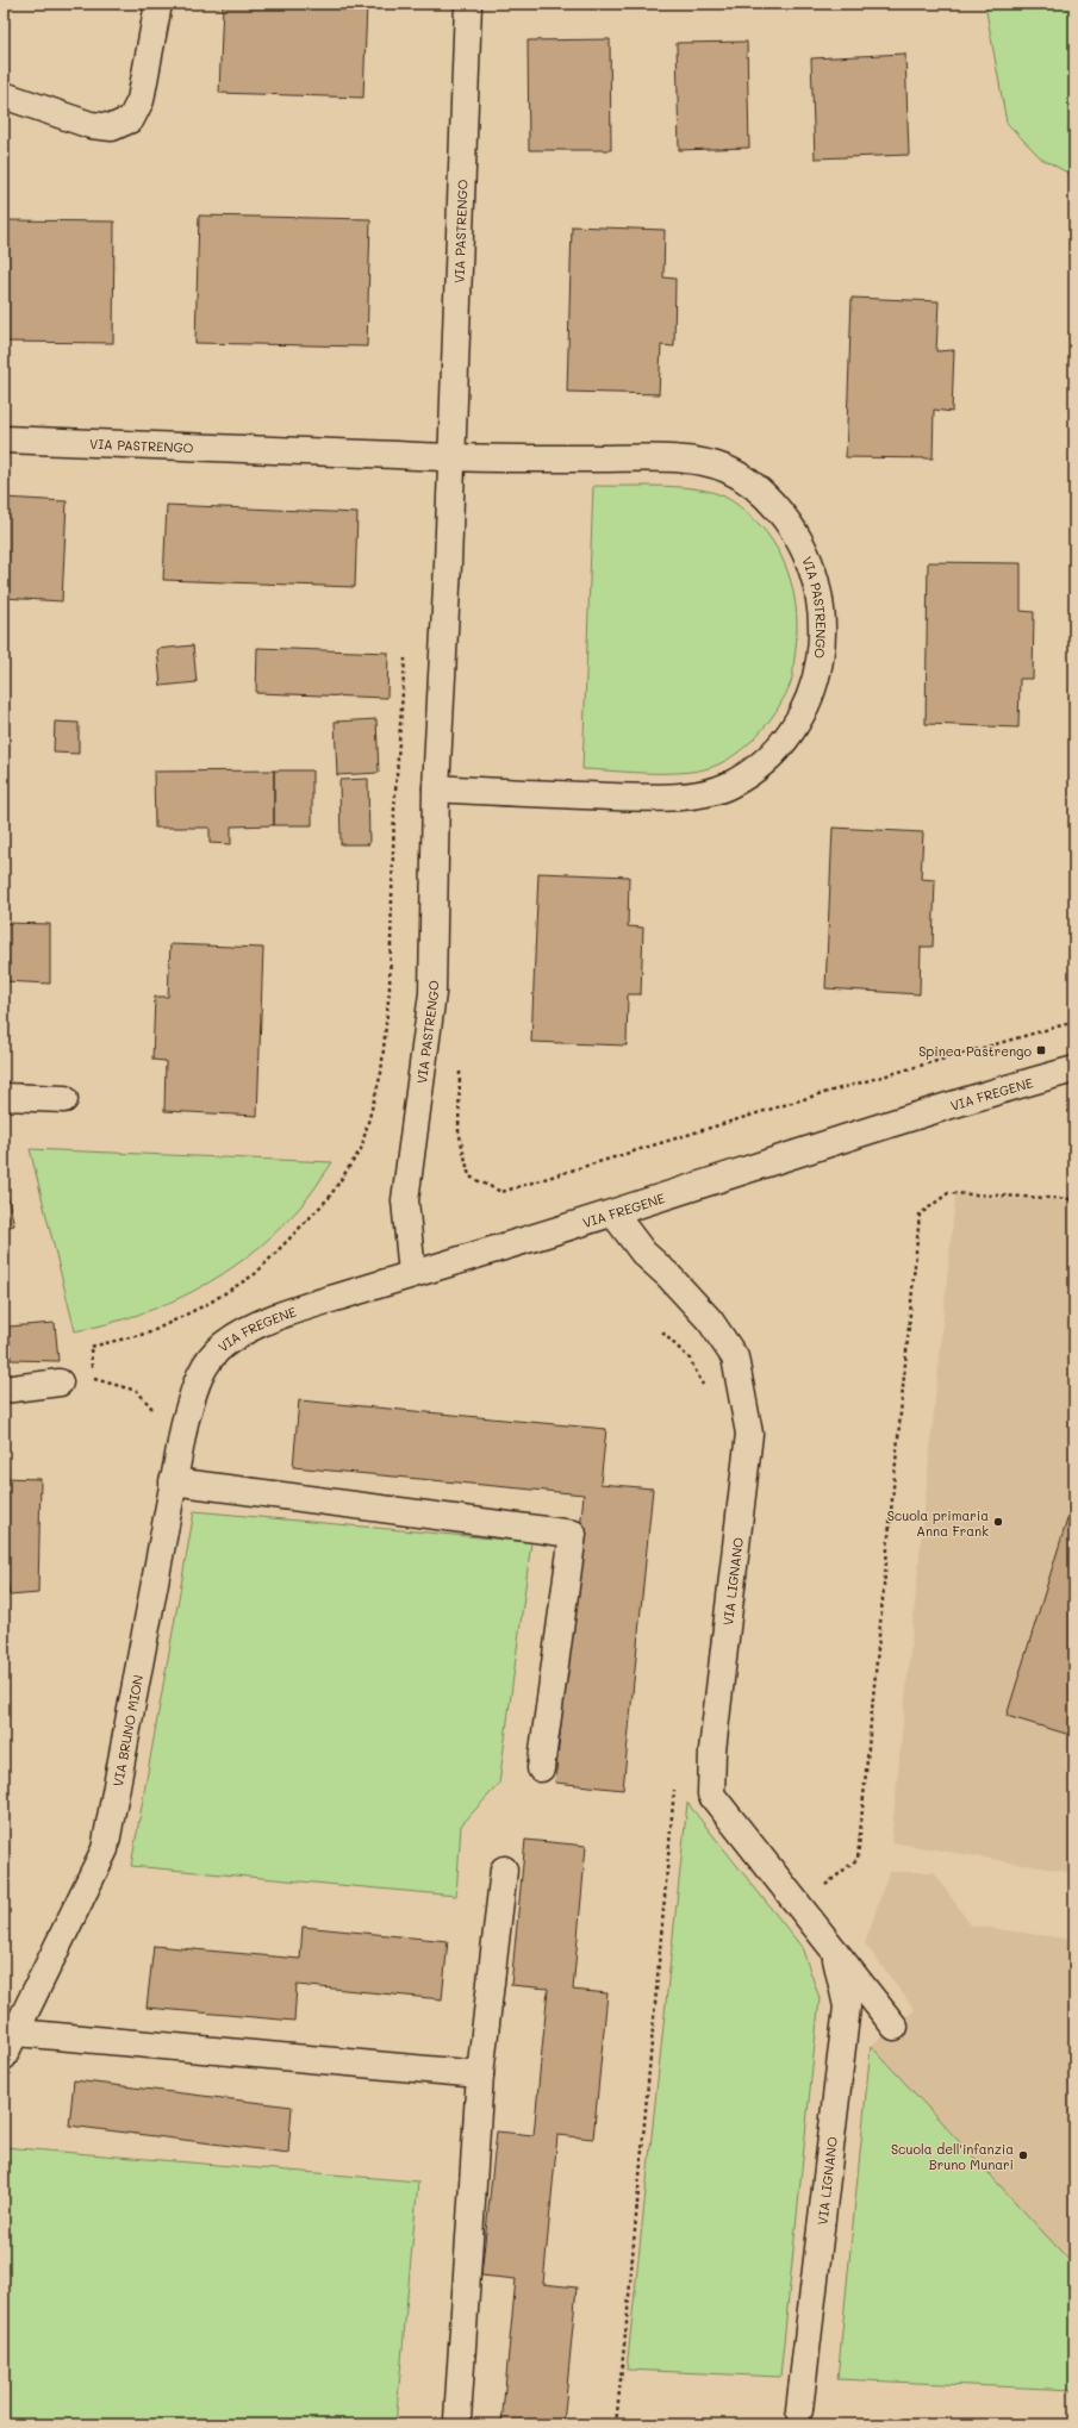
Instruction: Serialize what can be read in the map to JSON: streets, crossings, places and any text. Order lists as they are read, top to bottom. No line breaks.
{"streets":{"street":["VIA PASTRENGO","VIA FREGENE","VIA LIGNANO","VIA BRUNO MION"]},"crossings":[["VIA PASTRENGO","VIA FREGENE"],["VIA FREGENE","VIA LIGNANO"],["VIA FREGENE","VIA BRUNO MION"]],"places":{"transit":["Spinea Pastrengo"],"other":["Scuola primaria Anna Frank","Scuola dell'infanzia Bruno Munari"]}}
